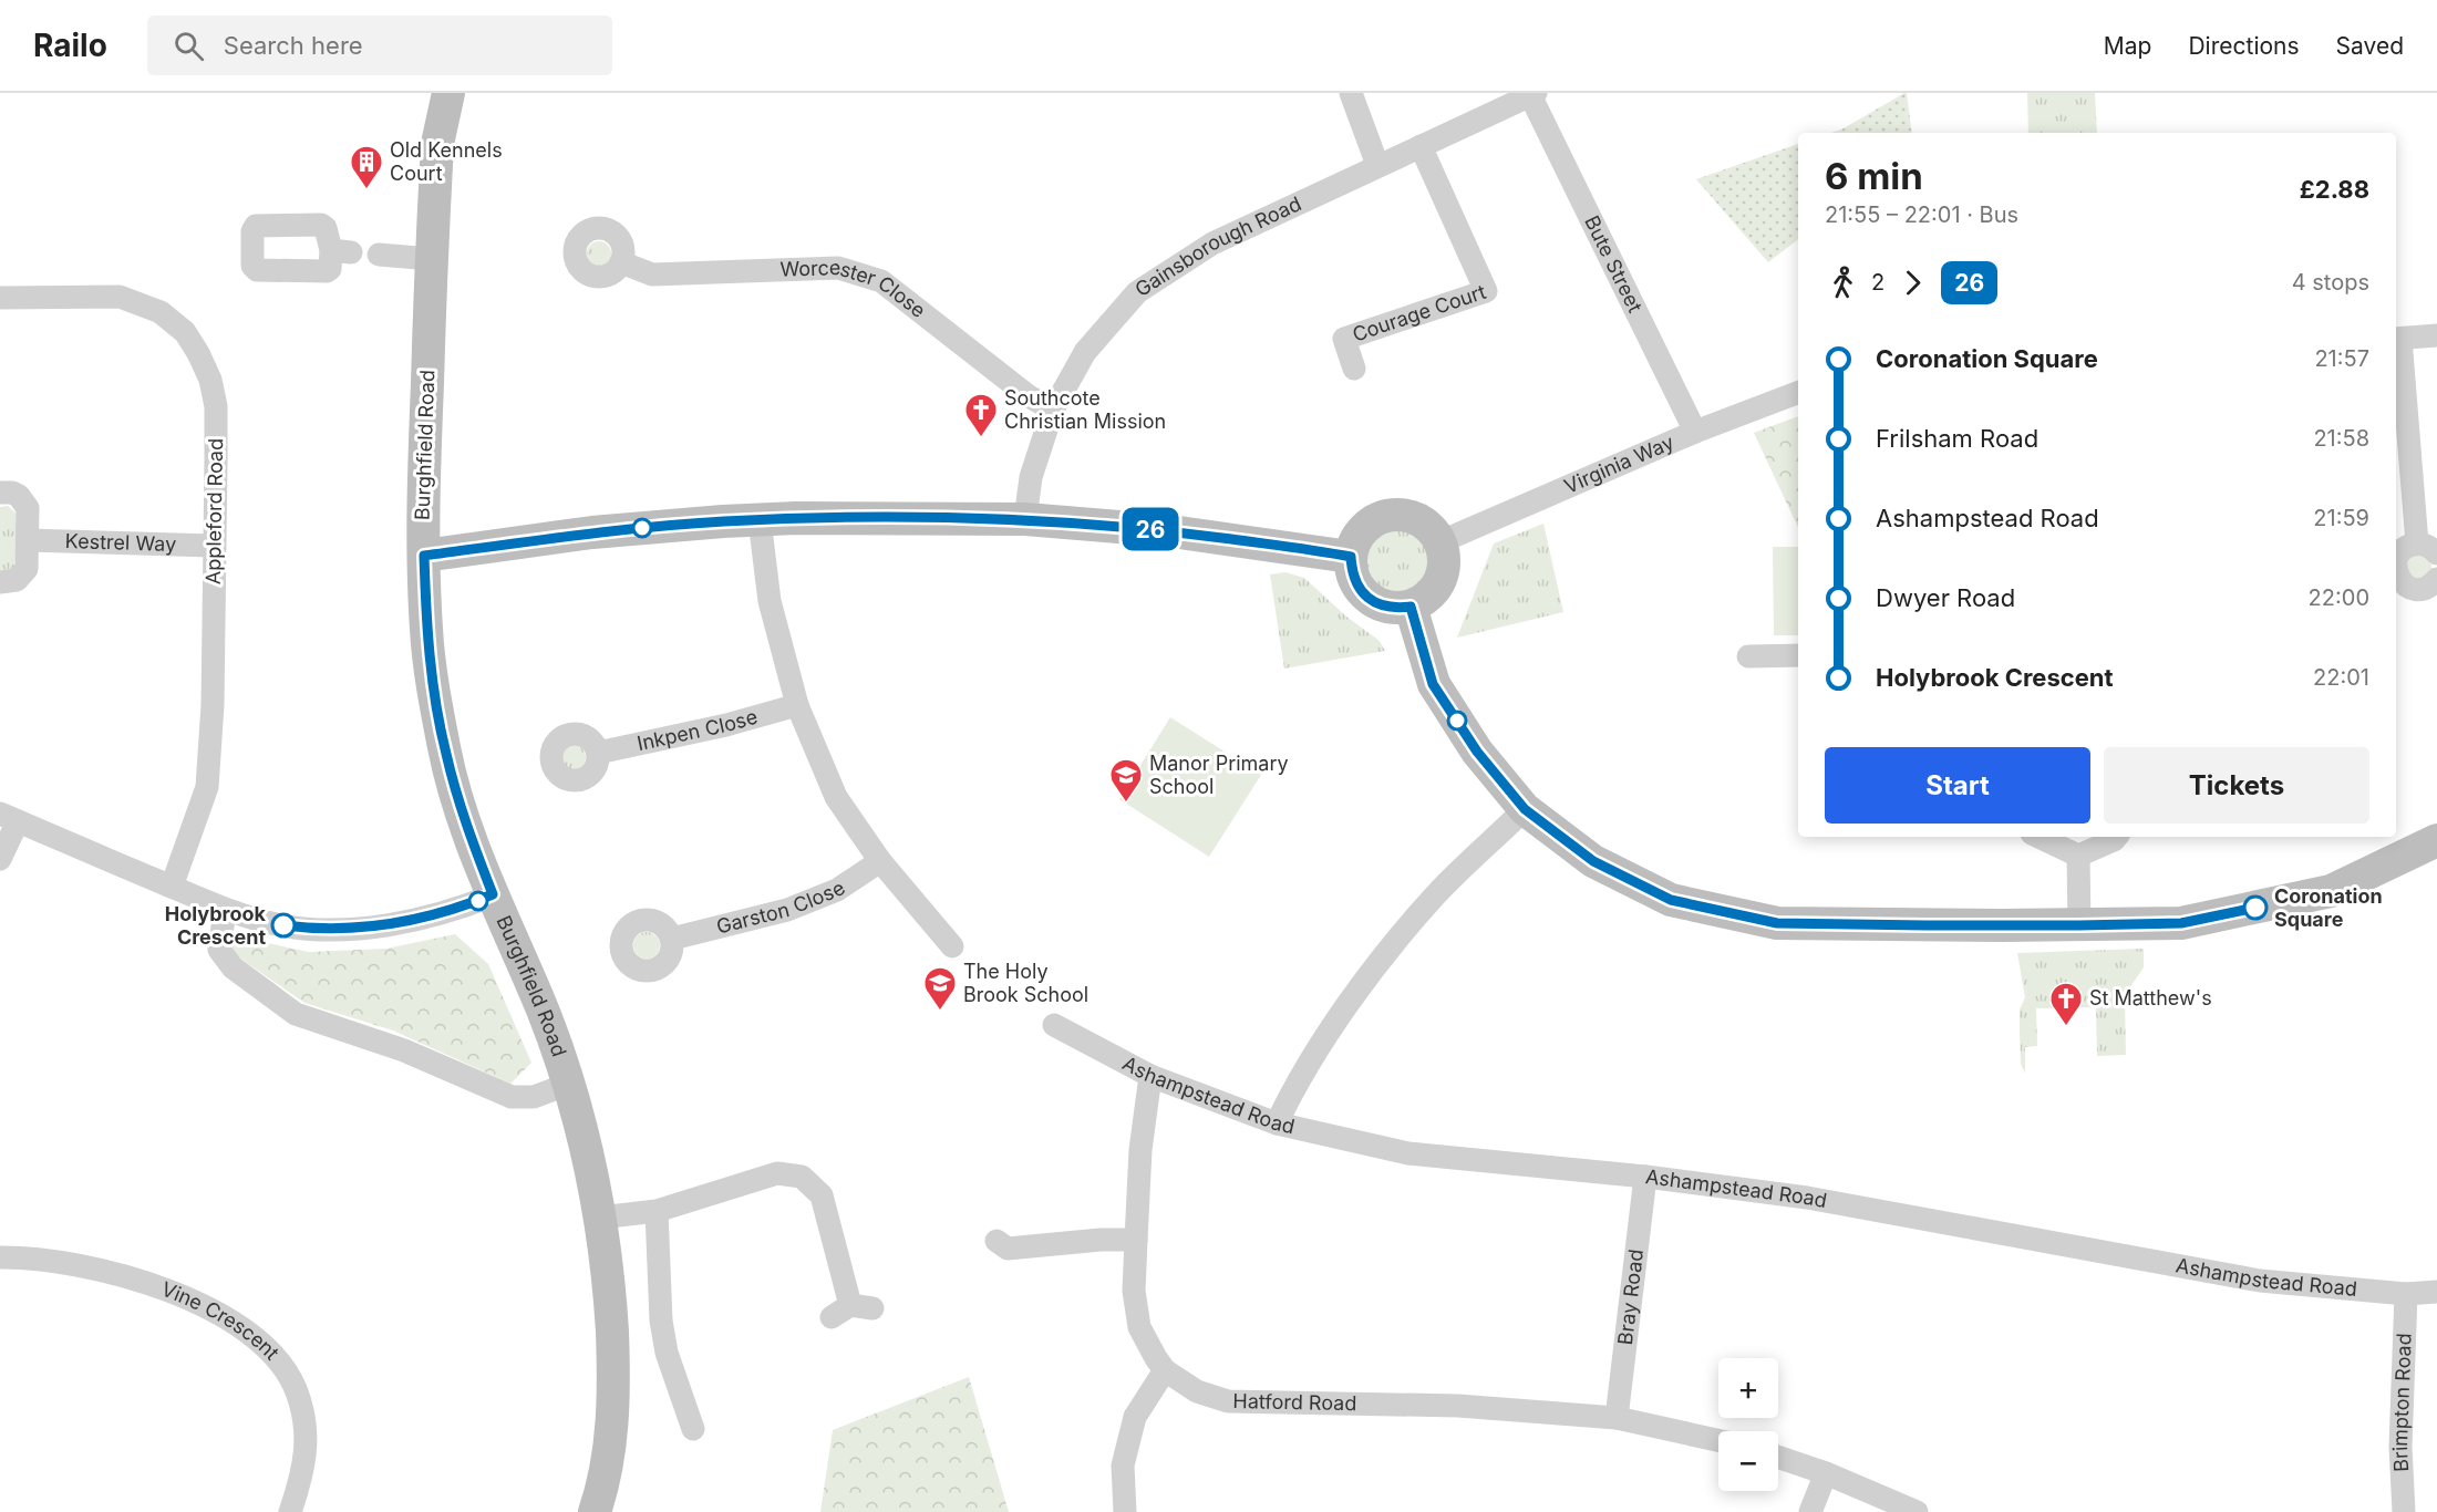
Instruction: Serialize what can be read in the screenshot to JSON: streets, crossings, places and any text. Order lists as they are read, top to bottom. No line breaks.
{"streets":{"street":["Gainsborough Road","Bute Street","Worcester Close","Courage Court","Burghfield Road","Virginia Way","Appleford Road","Kestrel Way","Inkpen Close","Garston Close","Ashampstead Road","Bray Road","Vine Crescent","Hatford Road","Brimpton Road"]},"crossings":[["Gainsborough Road","Bute Street"],["Gainsborough Road","Worcester Close"],["Gainsborough Road","Courage Court"],["Bute Street","Virginia Way"],["Appleford Road","Kestrel Way"],["Ashampstead Road","Bray Road"],["Ashampstead Road","Hatford Road"],["Ashampstead Road","Brimpton Road"],["Bray Road","Hatford Road"]],"places":{"building":["Old Kennels Court"],"church":["Southcote Christian Mission","St Matthew's"],"school or university":["Manor Primary School","The Holy Brook School"],"other":["Coronation Square","Holybrook Crescent"]},"lines":["bus line 26"],"page":{"header":"Railo","search":"Search here","nav":["Map","Directions","Saved"],"on_map":"26","heading":["6 min","21:55 – 22:01 · Bus","£2.88"],"legs":["2","26","4 stops"],"list":[{"name":"Coronation Square","value":"21:57"},{"name":"Frilsham Road","value":"21:58"},{"name":"Ashampstead Road","value":"21:59"},{"name":"Dwyer Road","value":"22:00"},{"name":"Holybrook Crescent","value":"22:01"}],"buttons":["Start","Tickets"],"map_buttons":["+","−"]}}
